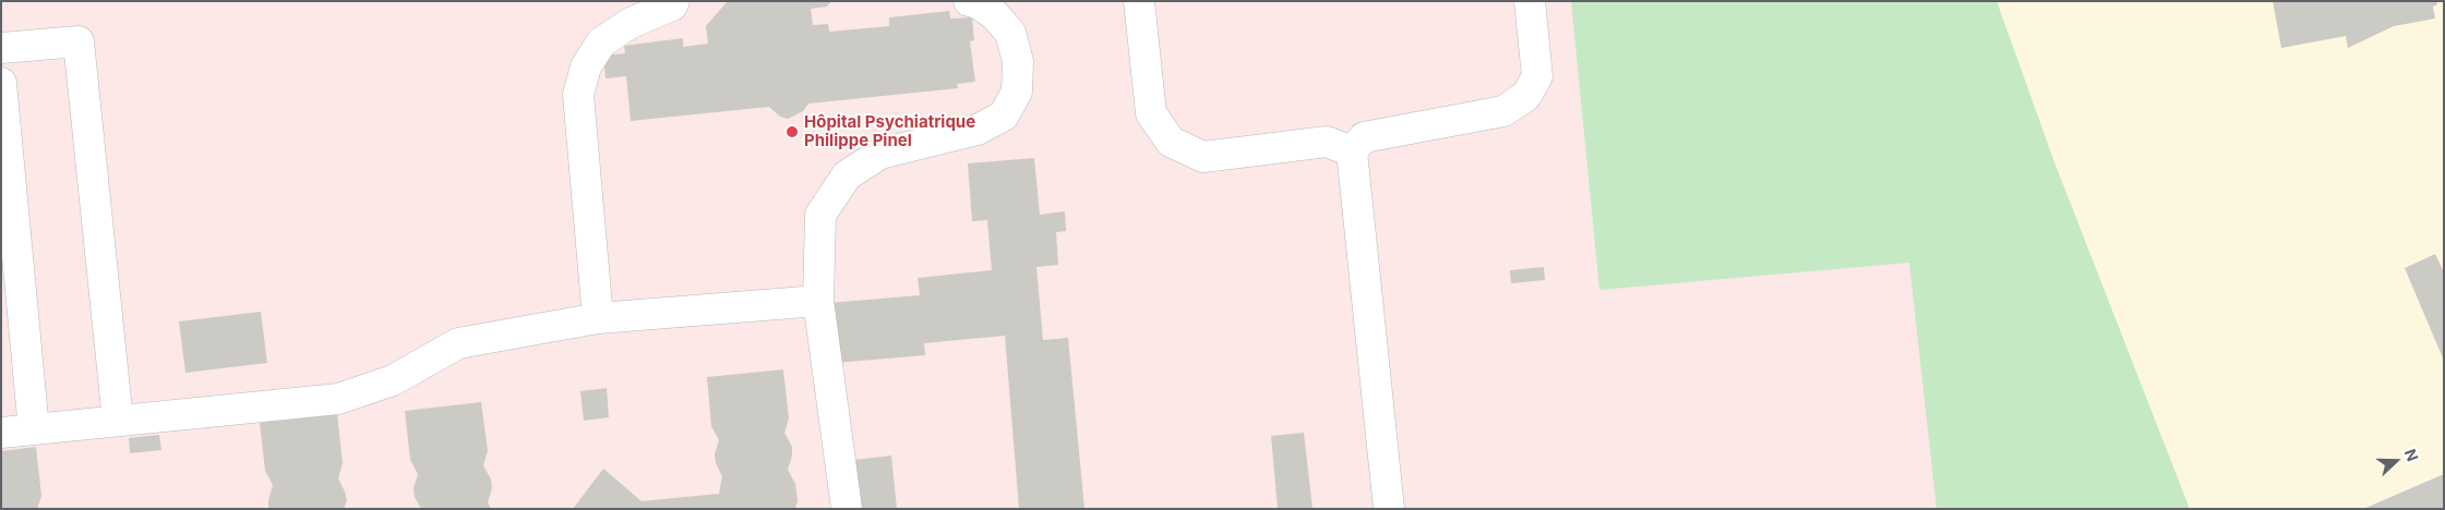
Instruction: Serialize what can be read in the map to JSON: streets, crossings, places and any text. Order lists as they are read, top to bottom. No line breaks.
{"places":["Hôpital Psychiatrique Philippe Pinel"],"north":"right"}
